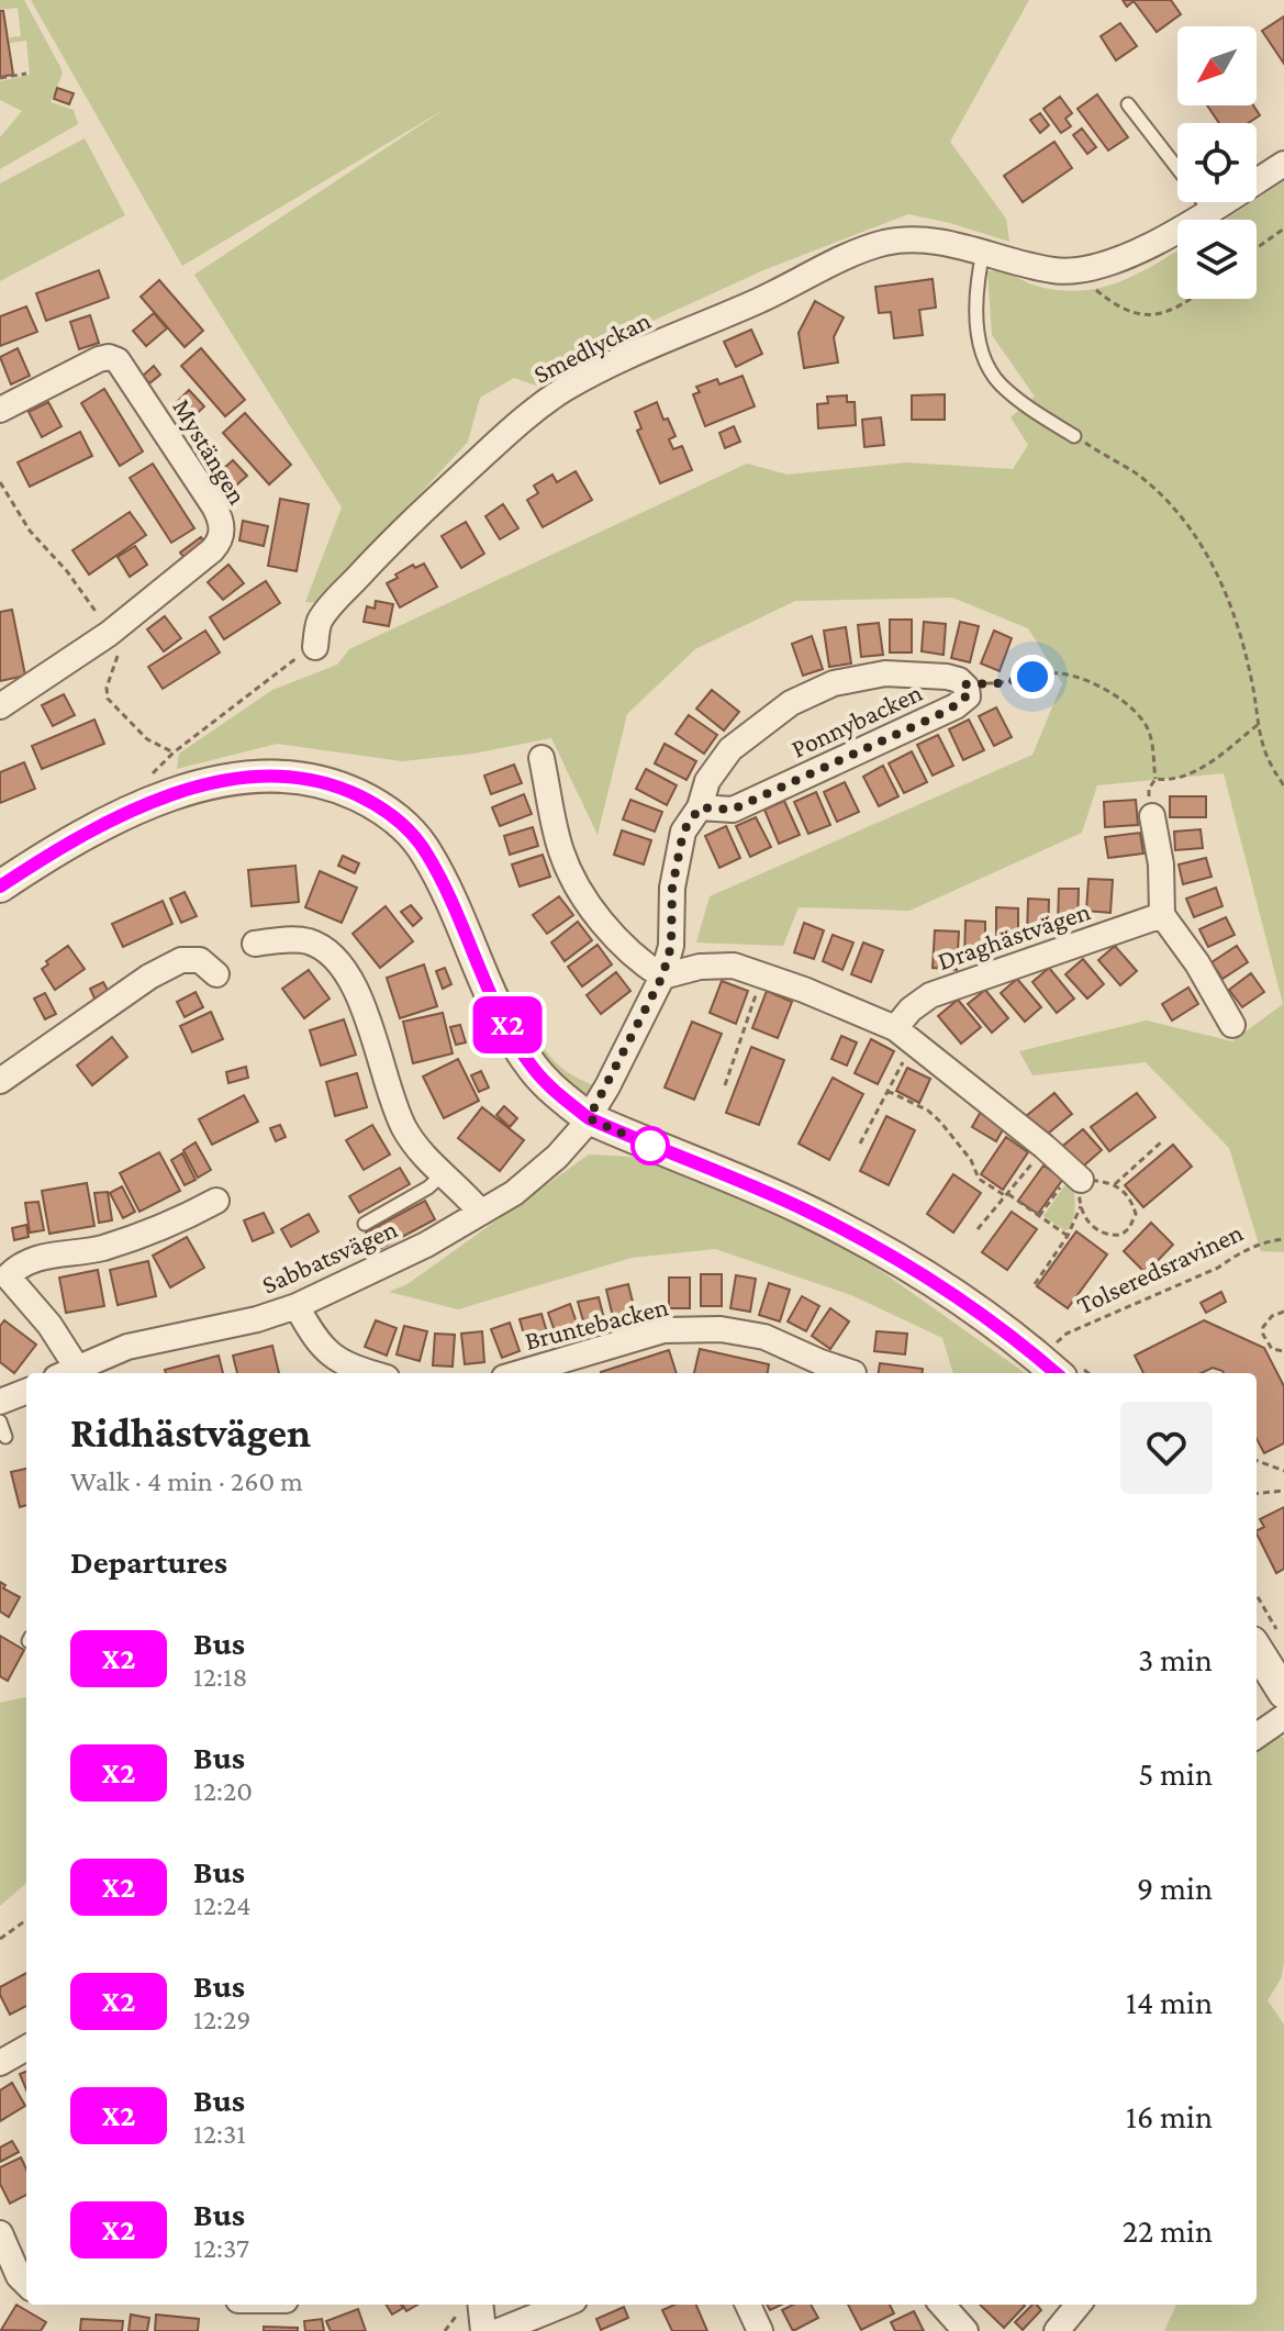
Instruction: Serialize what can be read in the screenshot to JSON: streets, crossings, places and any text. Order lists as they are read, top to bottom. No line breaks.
{"streets":{"street":["Smedlyckan","Mystängen","Ponnybacken","Draghästvägen","Sabbatsvägen","Bruntebacken"],"path":["Tolseredsravinen"]},"crossings":[["Ponnybacken","Sabbatsvägen"]],"lines":["bus line X2"],"north":"bottom left","page":{"on_map":"X2","heading":[["Ridhästvägen","Walk · 4 min · 260 m"],"Departures"],"list":[{"mark":"X2","name":"Bus","note":"12:18","value":"3 min"},{"mark":"X2","name":"Bus","note":"12:20","value":"5 min"},{"mark":"X2","name":"Bus","note":"12:24","value":"9 min"},{"mark":"X2","name":"Bus","note":"12:29","value":"14 min"},{"mark":"X2","name":"Bus","note":"12:31","value":"16 min"},{"mark":"X2","name":"Bus","note":"12:37","value":"22 min"}]}}
